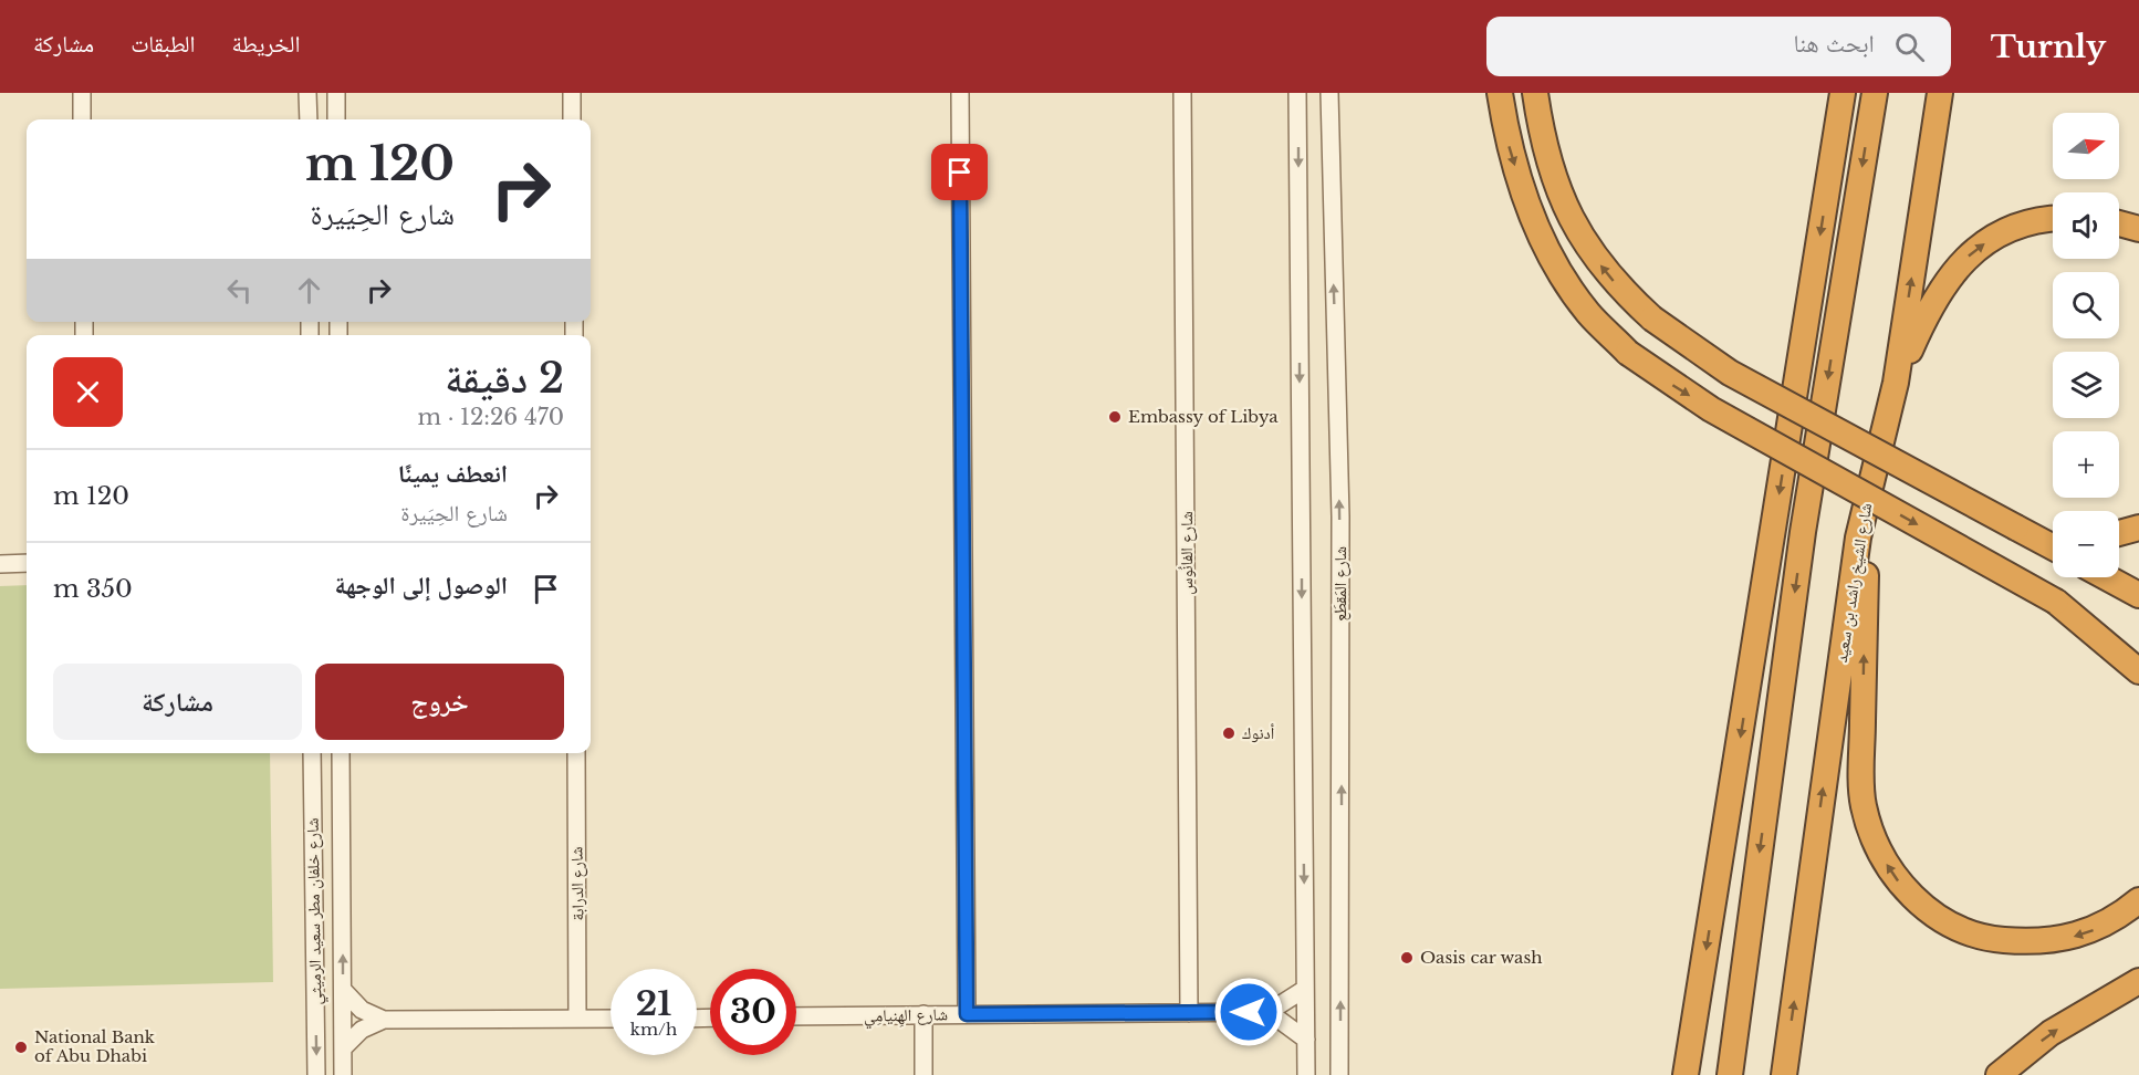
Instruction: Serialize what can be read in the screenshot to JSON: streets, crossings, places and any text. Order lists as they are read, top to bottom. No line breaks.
{"streets":{"highway":["شارع الشيخ راشد بن سعيد"],"street":["شارع الفانُوس","شارع المَقطَع","شارع الدرابة","شارع خلفان مطر سعيد الرميثي","شارع الهِنيامِي"]},"crossings":[["شارع الفانُوس","شارع الهِنيامِي"]],"places":["Embassy of Libya","أدنوك","Oasis car wash","National Bank of Abu Dhabi"],"north":"right","page":{"header":"Turnly","search":"ابحث هنا","nav":["الخريطة","الطبقات","مشاركة"],"map_buttons":["+","−"],"turn":["120 m","شارع الحِيَيرة"],"heading":["2 دقيقة","470 m · 12:26"],"list":[{"name":"انعطف يمينًا","note":"شارع الحِيَيرة","value":"120 m"},{"name":"الوصول إلى الوجهة","value":"350 m"}],"buttons":["خروج","مشاركة"],"speed":"21 km/h","limit":"30"}}
